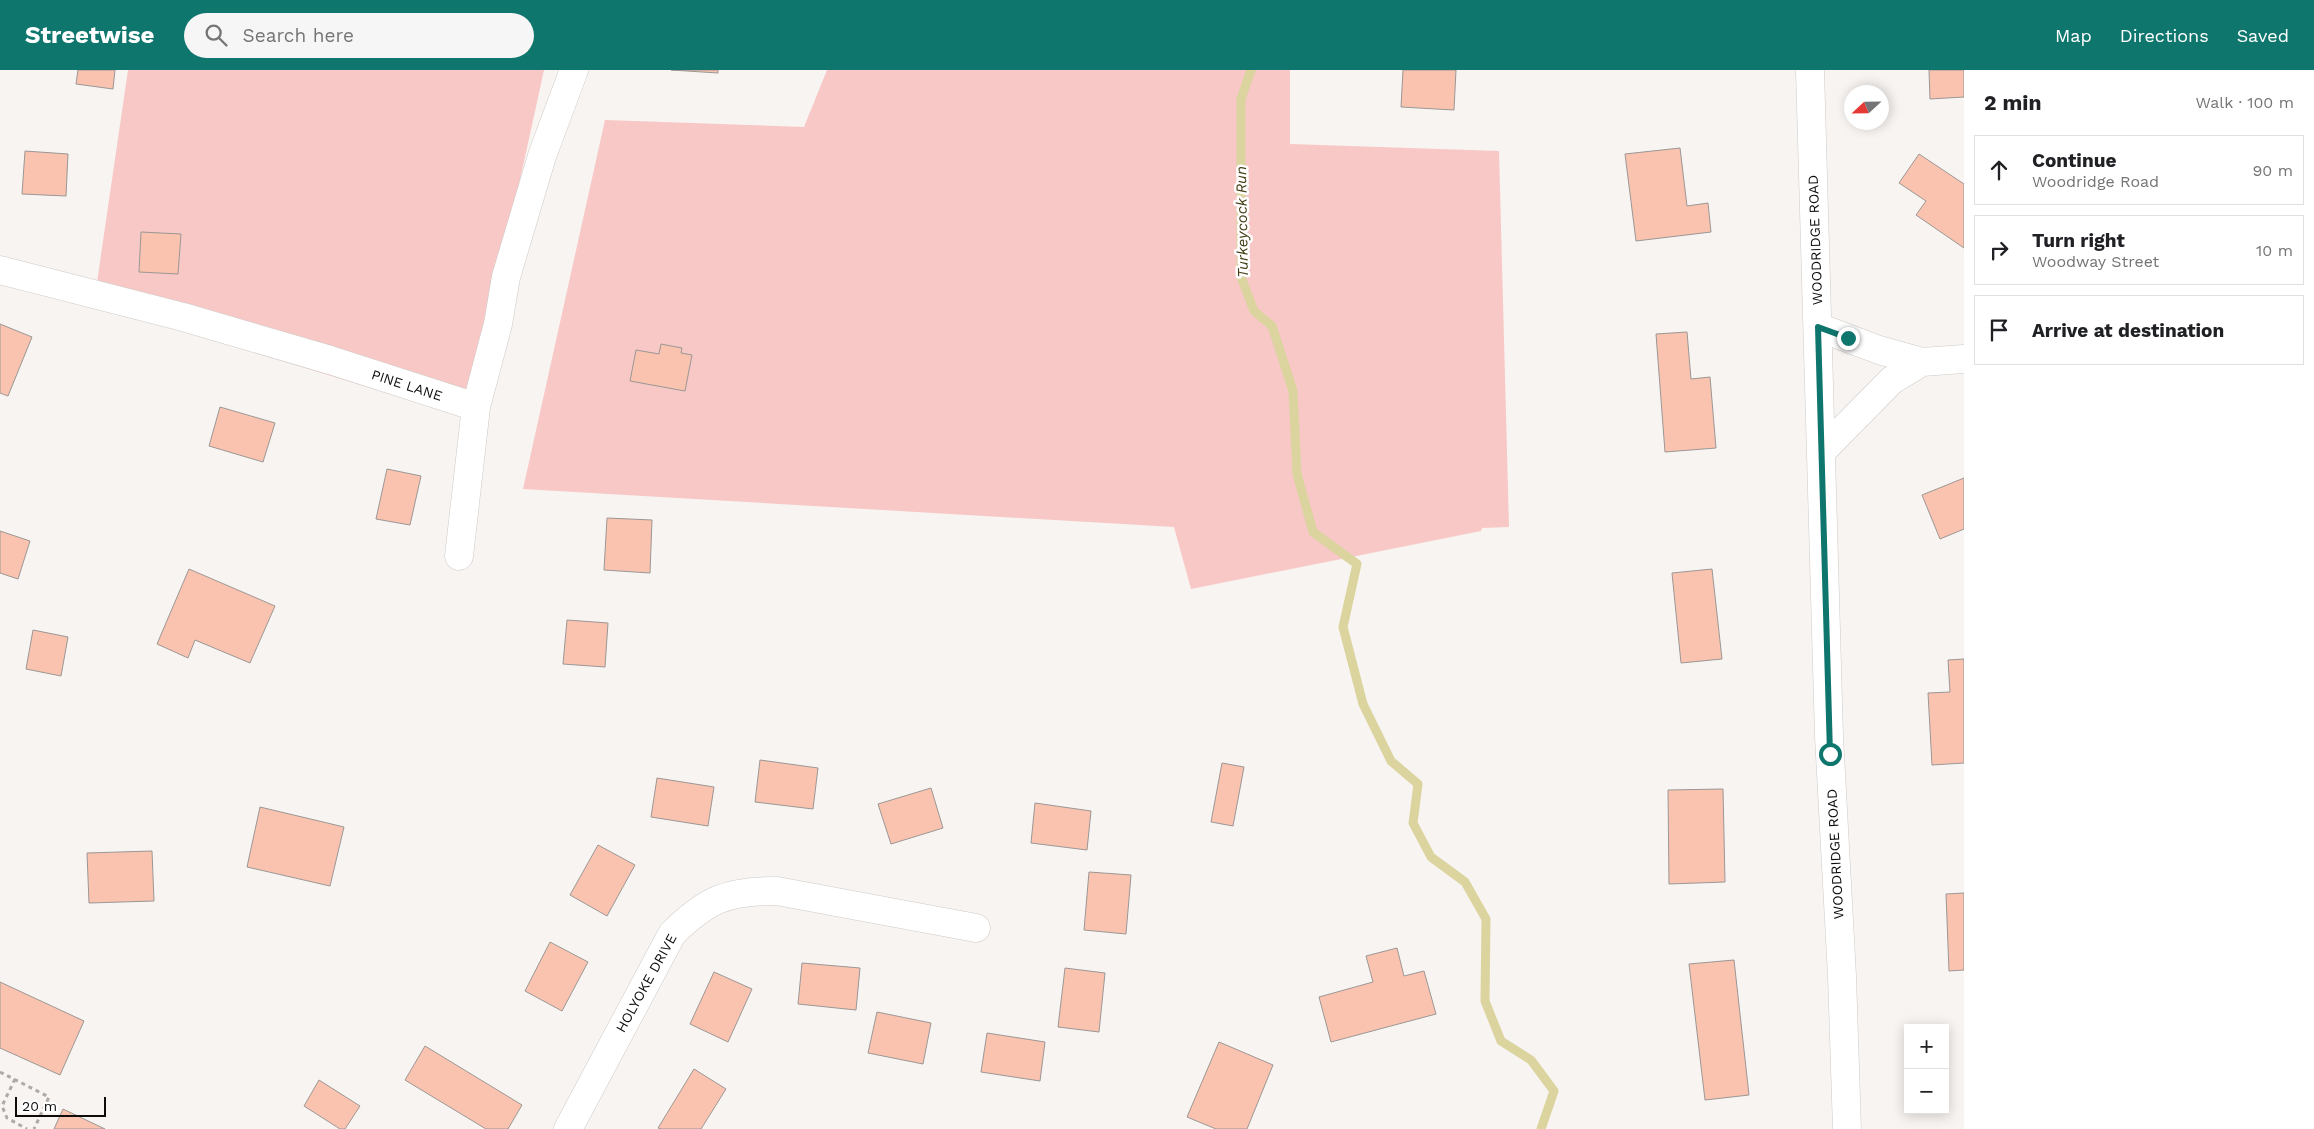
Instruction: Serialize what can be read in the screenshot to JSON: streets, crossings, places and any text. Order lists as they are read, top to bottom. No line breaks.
{"streets":{"street":["WOODRIDGE ROAD","PINE LANE","HOLYOKE DRIVE"]},"water":["Turkeycock Run"],"scale_bar":"20 m","north":"left","page":{"header":"Streetwise","search":"Search here","nav":["Map","Directions","Saved"],"heading":["2 min","Walk · 100 m"],"list":[["Continue","Woodridge Road","90 m"],["Turn right","Woodway Street","10 m"],"Arrive at destination"],"map_buttons":["+","−"],"scale":"20 m"}}
